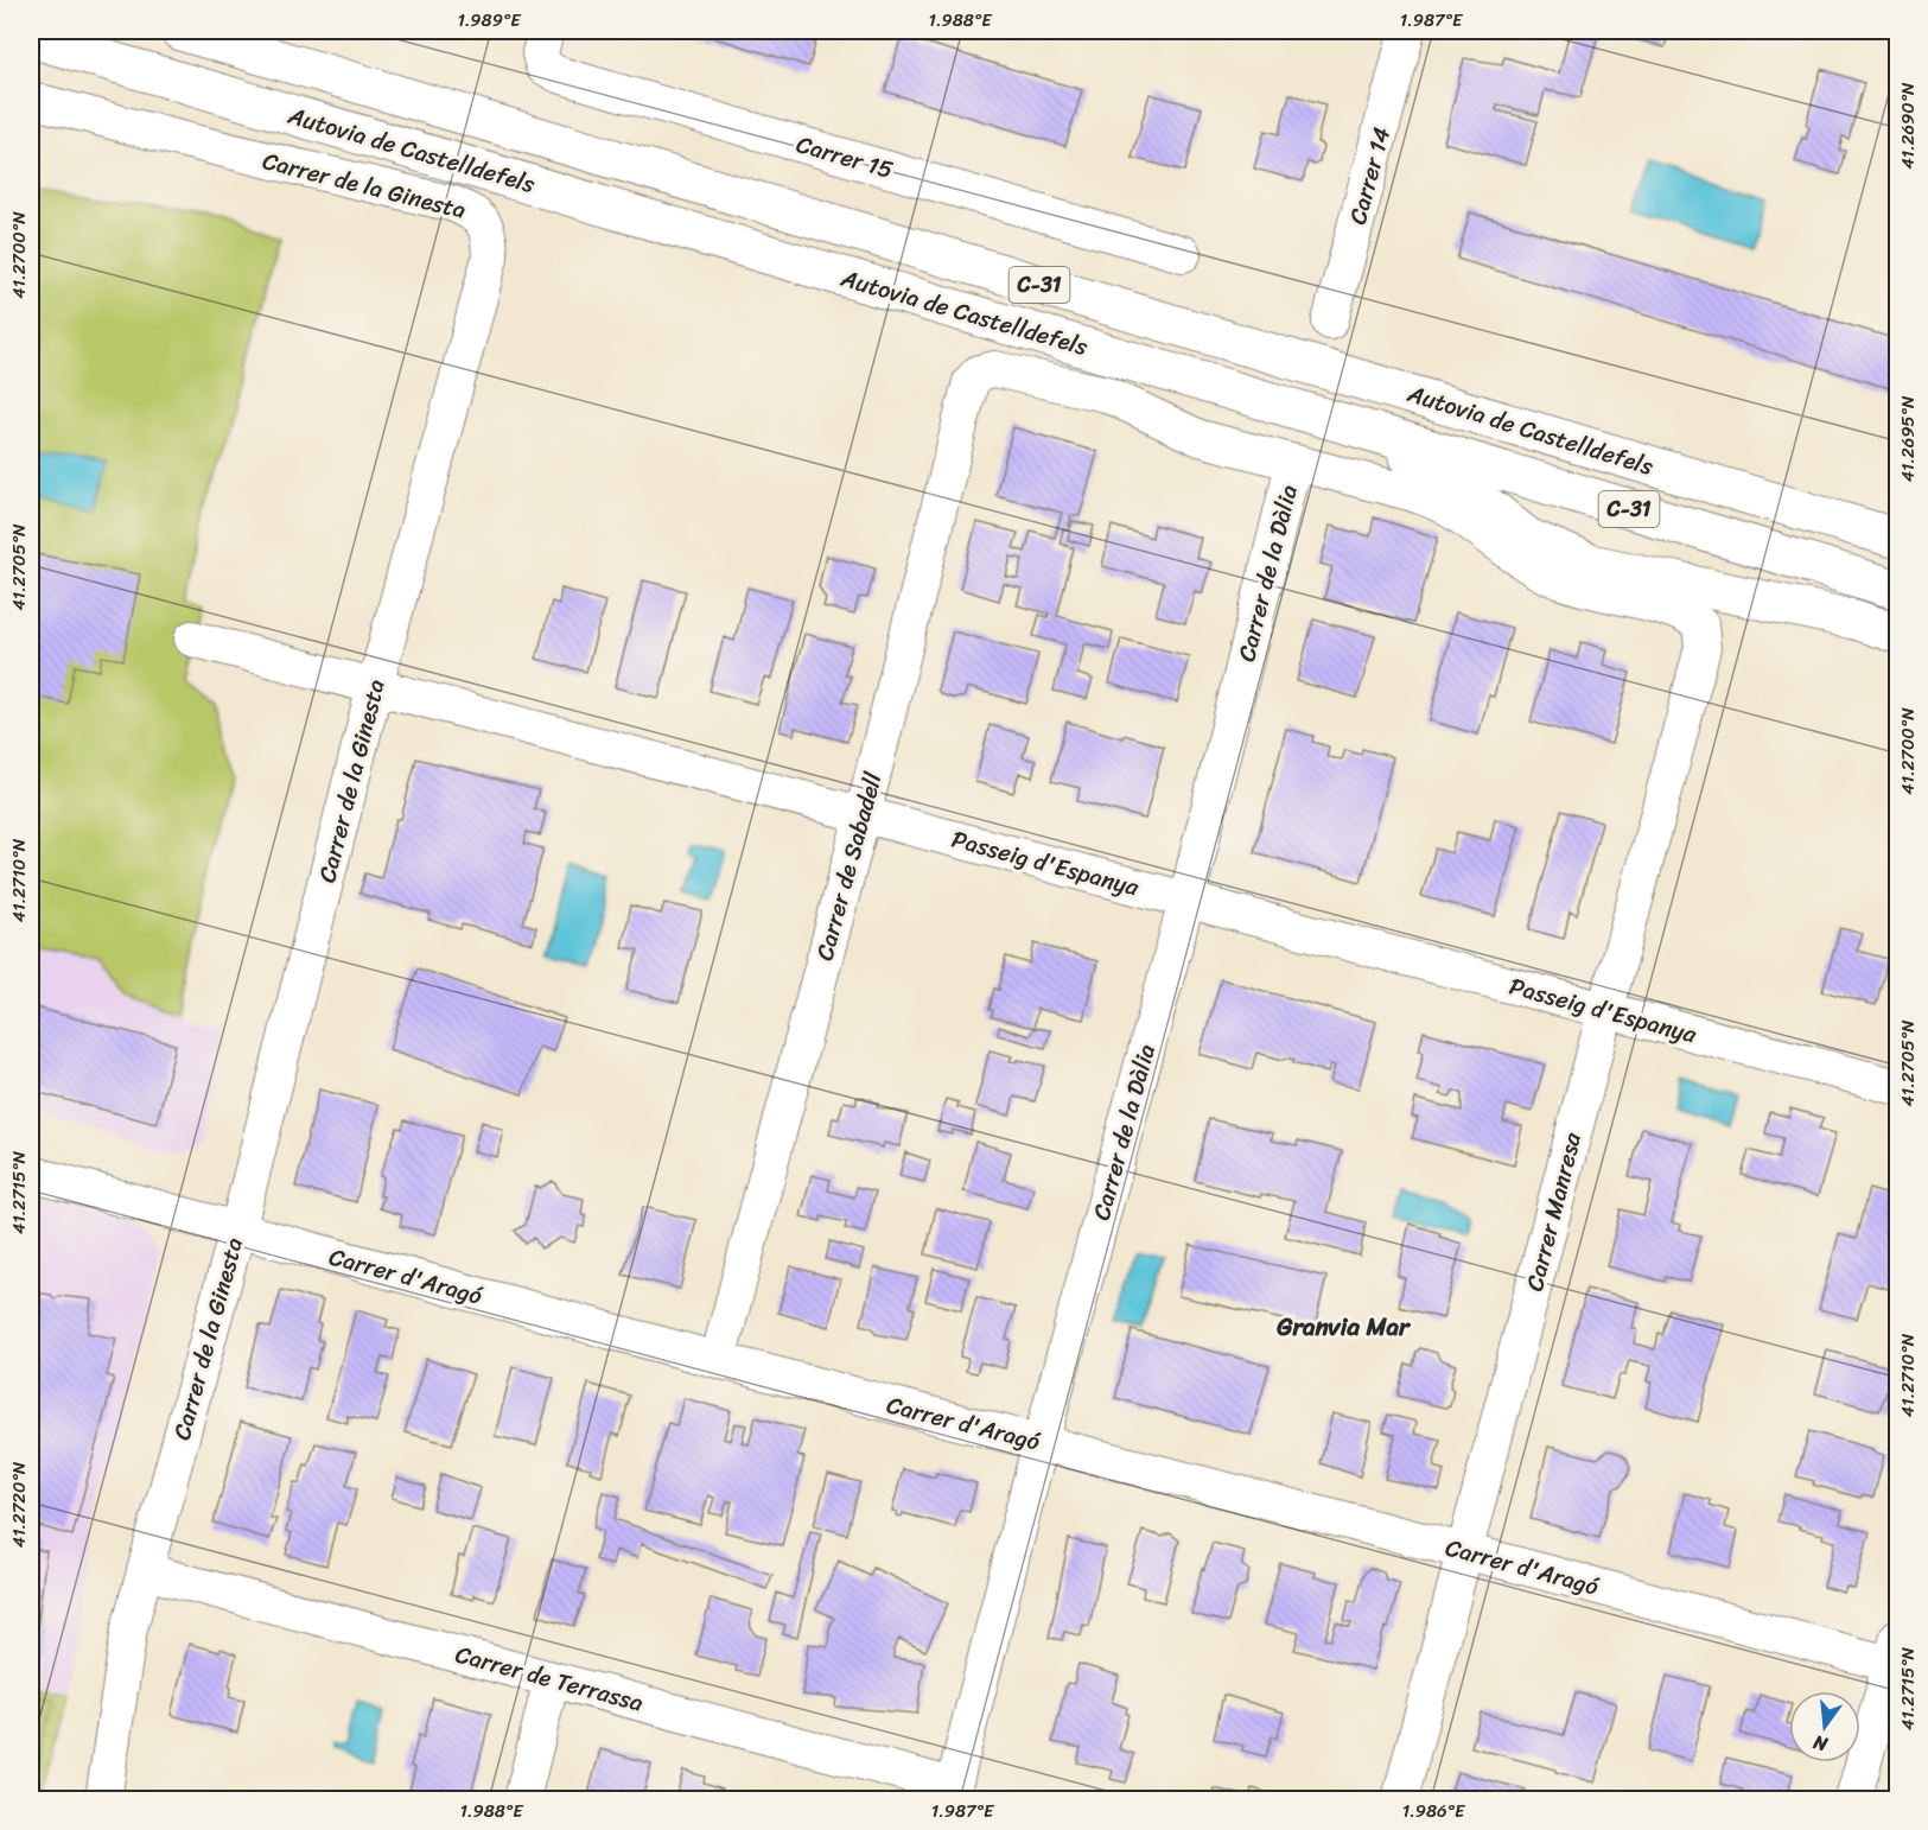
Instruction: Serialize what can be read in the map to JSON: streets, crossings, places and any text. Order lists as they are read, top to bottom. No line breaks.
{"streets":{"highway":["Autovia de Castelldefels","C-31"],"street":["Carrer 15","Carrer 14","Carrer de la Ginesta","Carrer de la Dàlia","Passeig d'Espanya","Carrer de Sabadell","Carrer Manresa","Carrer d'Aragó","Carrer de Terrassa"]},"crossings":[["Carrer de la Ginesta","Passeig d'Espanya"],["Carrer de la Ginesta","Carrer d'Aragó"],["Carrer de la Ginesta","Carrer de Terrassa"],["Carrer de la Dàlia","Passeig d'Espanya"],["Carrer de la Dàlia","Carrer de Sabadell"],["Carrer de la Dàlia","Carrer Manresa"],["Carrer de la Dàlia","Carrer d'Aragó"],["Carrer de la Dàlia","Carrer de Terrassa"],["Passeig d'Espanya","Carrer de Sabadell"],["Passeig d'Espanya","Carrer Manresa"],["Carrer de Sabadell","Carrer Manresa"],["Carrer de Sabadell","Carrer d'Aragó"],["Carrer Manresa","Carrer d'Aragó"]],"districts":["Granvia Mar"],"north":"bottom","coordinates":["1.989°E","1.988°E","1.987°E","41.2690°N","41.2700°N","41.2695°N","41.2705°N","41.2710°N","41.2715°N","41.2720°N","1.986°E"]}
